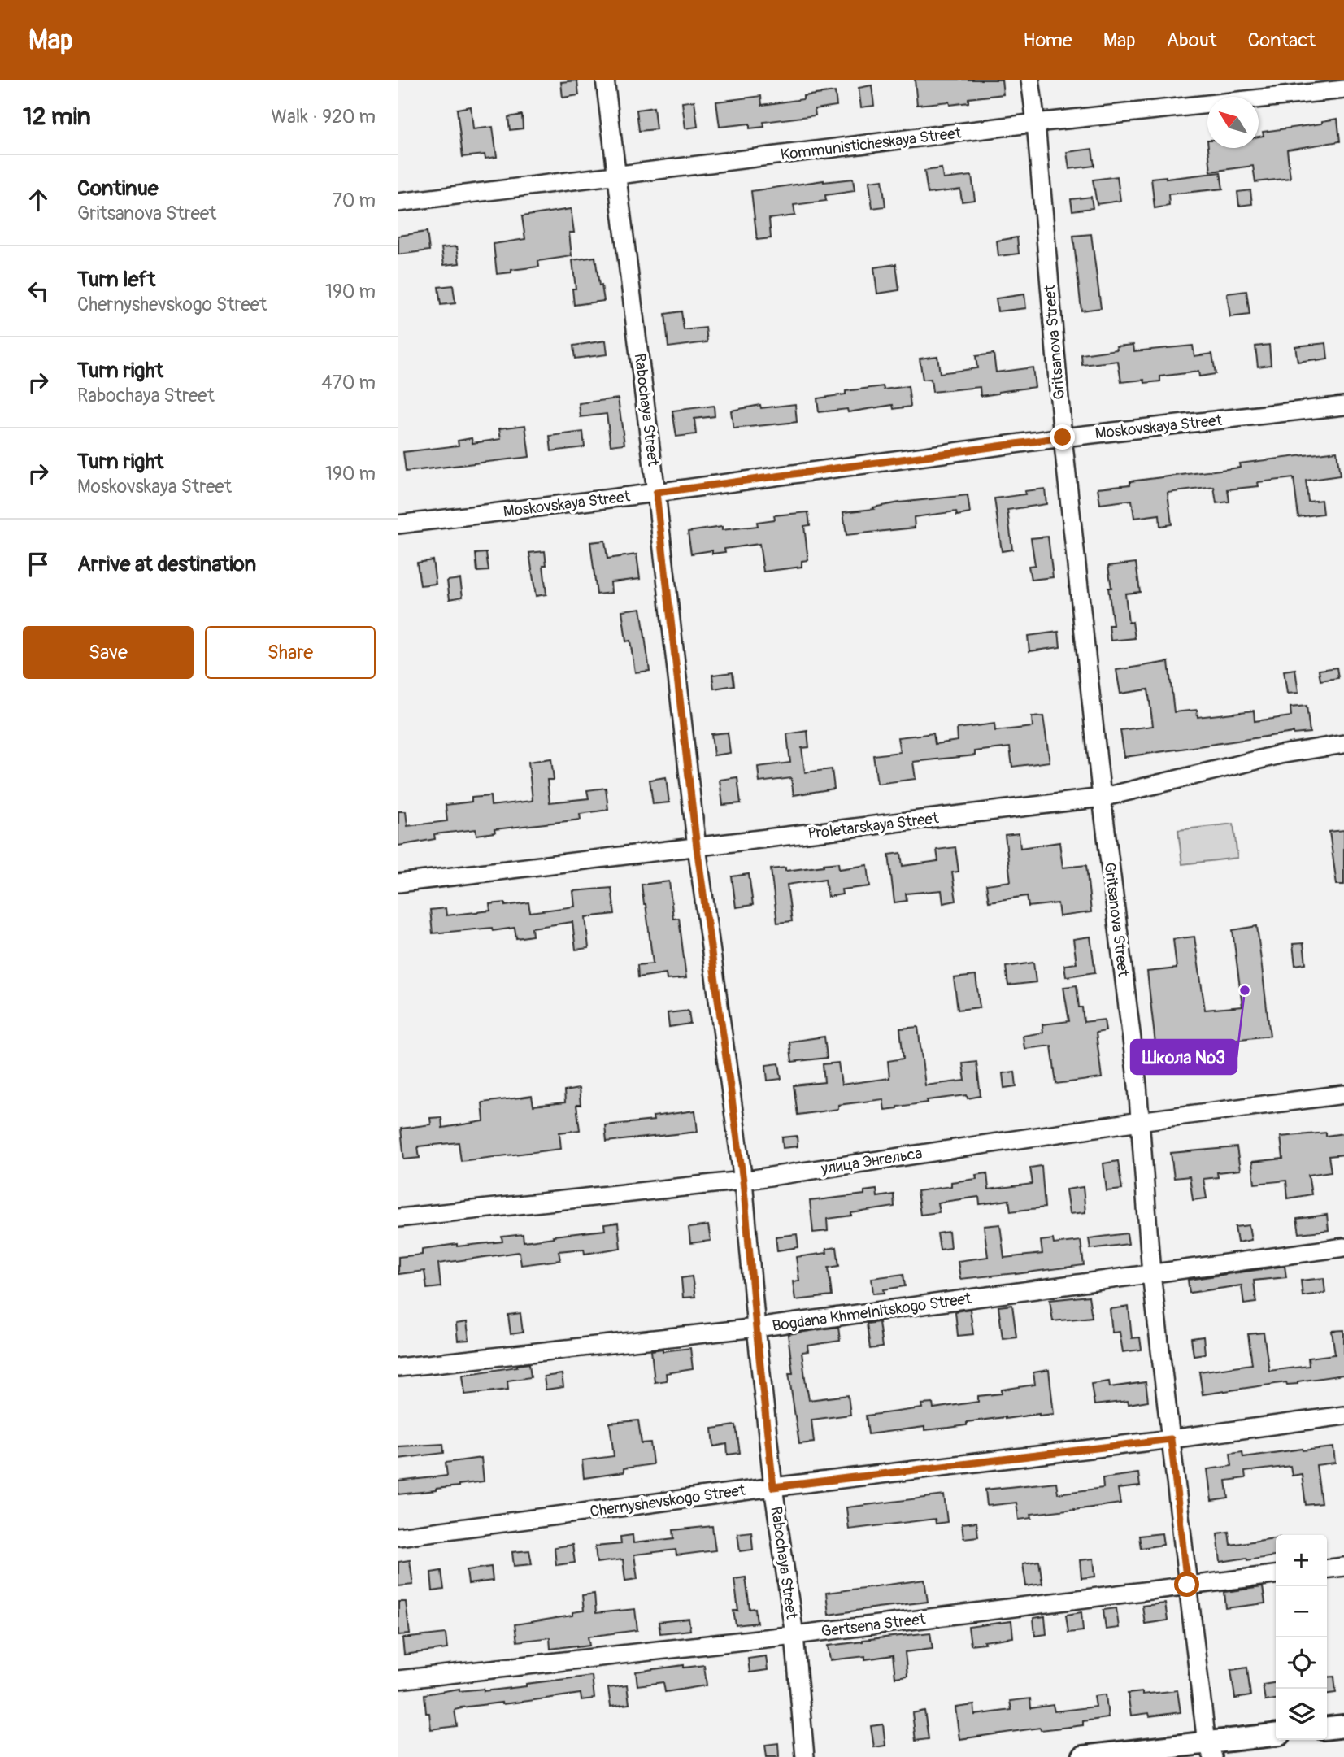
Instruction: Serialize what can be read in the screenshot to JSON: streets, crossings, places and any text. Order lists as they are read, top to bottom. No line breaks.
{"streets":{"street":["Kommunisticheskaya Street","Gritsanova Street","Rabochaya Street","Moskovskaya Street","Proletarskaya Street","улица Энгельса","Bogdana Khmelnitskogo Street","Chernyshevskogo Street","Gertsena Street"]},"crossings":[["Kommunisticheskaya Street","Gritsanova Street"],["Kommunisticheskaya Street","Rabochaya Street"],["Gritsanova Street","Moskovskaya Street"],["Gritsanova Street","Proletarskaya Street"],["Gritsanova Street","улица Энгельса"],["Gritsanova Street","Bogdana Khmelnitskogo Street"],["Gritsanova Street","Chernyshevskogo Street"],["Gritsanova Street","Gertsena Street"],["Rabochaya Street","Moskovskaya Street"],["Rabochaya Street","Proletarskaya Street"],["Rabochaya Street","улица Энгельса"],["Rabochaya Street","Bogdana Khmelnitskogo Street"],["Rabochaya Street","Chernyshevskogo Street"],["Rabochaya Street","Gertsena Street"]],"places":["Школа №3"],"north":"top left","page":{"header":"Map","nav":["Home","Map","About","Contact"],"heading":["12 min","Walk · 920 m"],"list":[["Continue","Gritsanova Street","70 m"],["Turn left","Chernyshevskogo Street","190 m"],["Turn right","Rabochaya Street","470 m"],["Turn right","Moskovskaya Street","190 m"],"Arrive at destination"],"buttons":["Save","Share"],"map_buttons":["+","−"]}}
